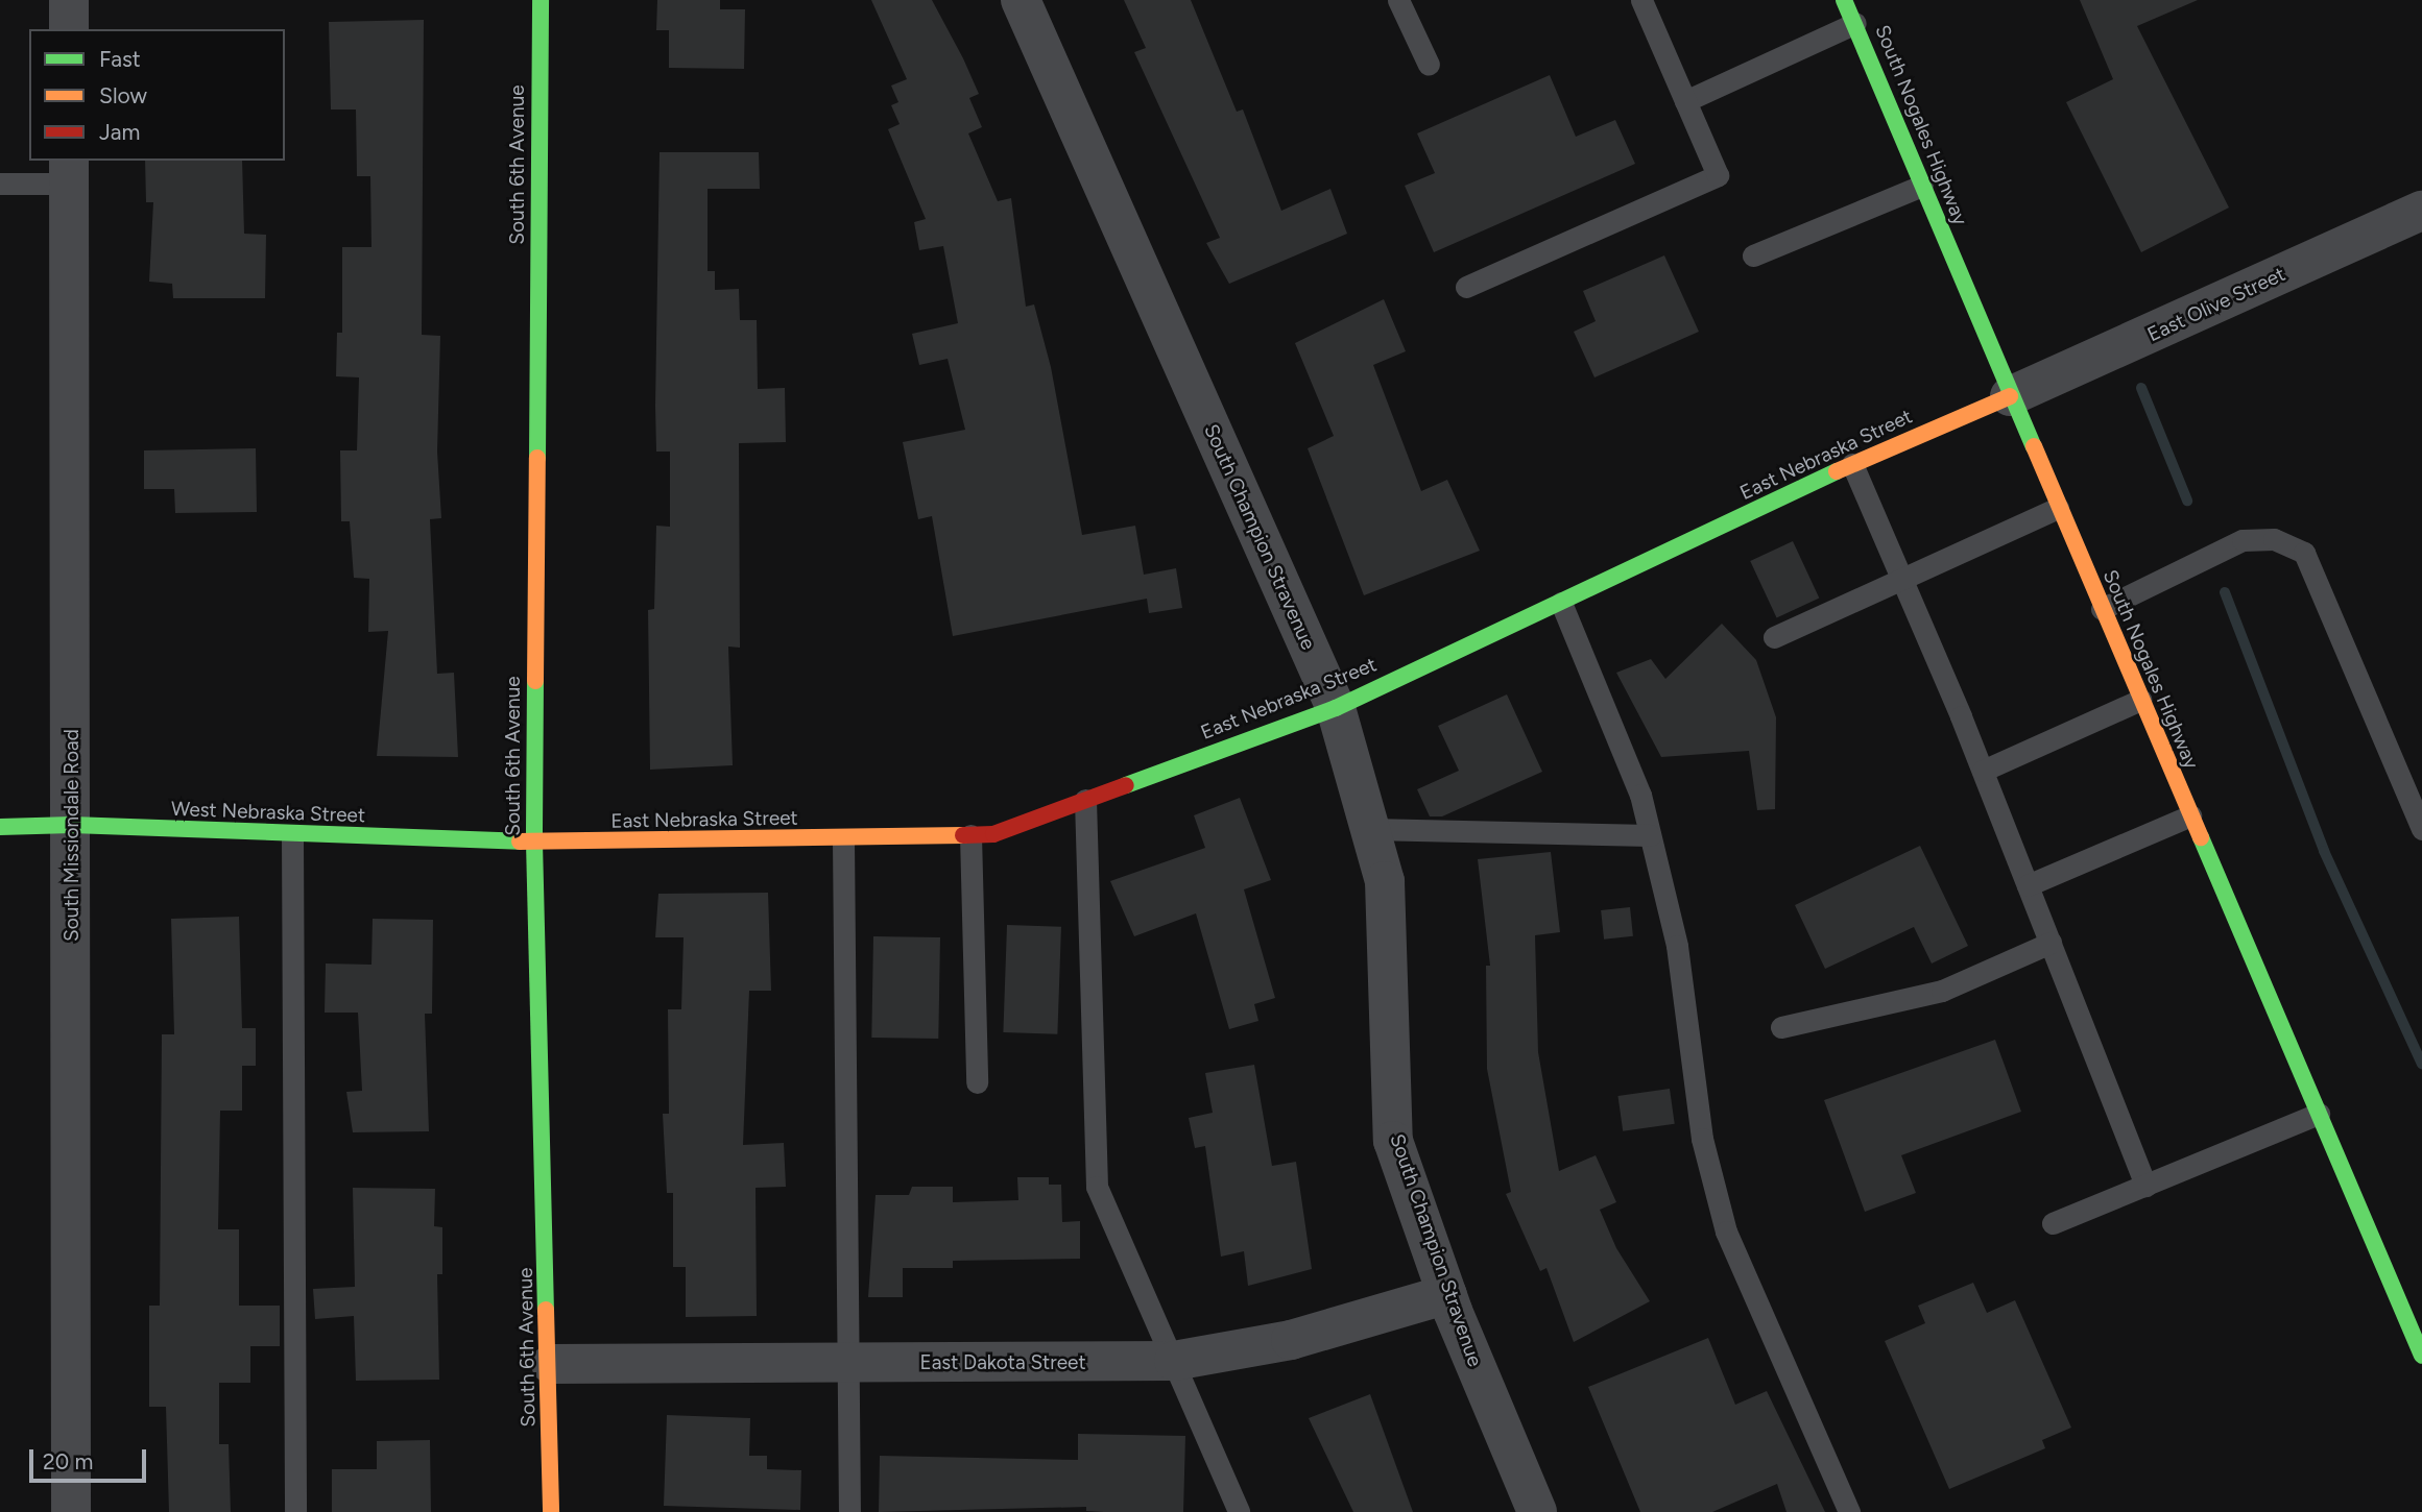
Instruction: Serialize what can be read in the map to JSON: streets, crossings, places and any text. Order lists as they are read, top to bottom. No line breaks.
{"streets":{"street":["South Nogales Highway","South 6th Avenue","East Olive Street","East Nebraska Street","South Champion Stravenue","West Nebraska Street","South Missiondale Road","East Dakota Street"]},"crossings":[["South Nogales Highway","East Olive Street"],["South Nogales Highway","East Nebraska Street"],["South 6th Avenue","East Nebraska Street"],["South 6th Avenue","West Nebraska Street"],["South 6th Avenue","East Dakota Street"],["East Olive Street","East Nebraska Street"],["East Nebraska Street","South Champion Stravenue"],["East Nebraska Street","West Nebraska Street"],["South Champion Stravenue","East Dakota Street"],["West Nebraska Street","South Missiondale Road"]],"legend":["Fast","Slow","Jam"],"scale_bar":"20 m"}
